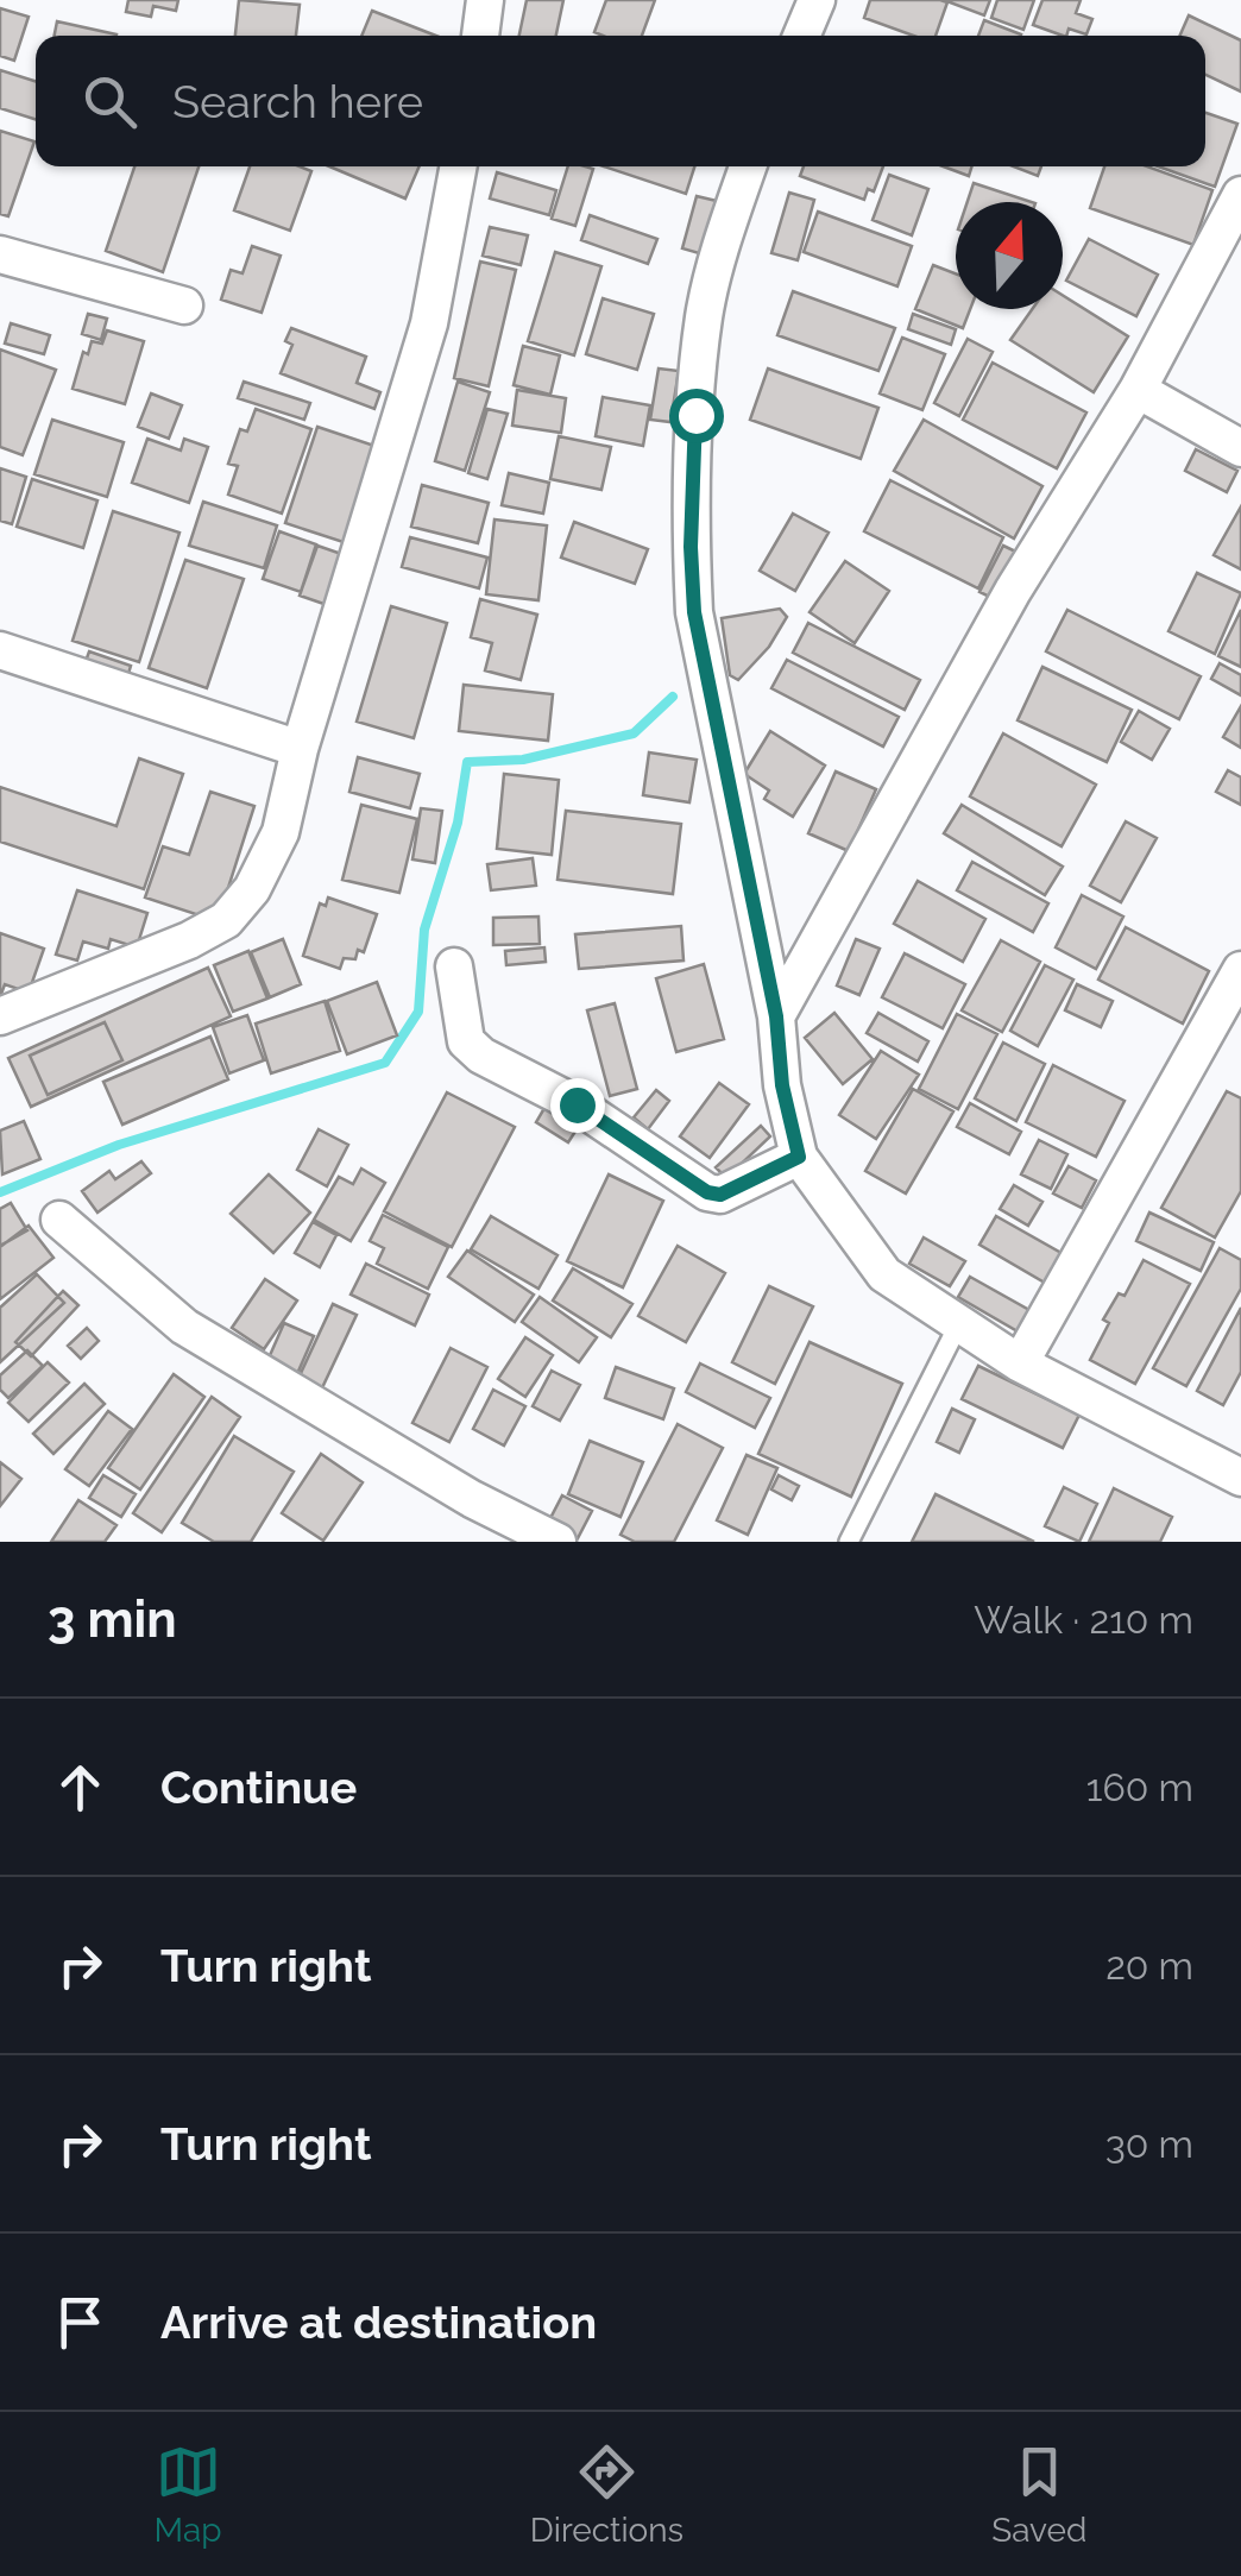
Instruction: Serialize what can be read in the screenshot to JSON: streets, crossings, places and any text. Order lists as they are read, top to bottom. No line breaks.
{"north":"top","page":{"search":"Search here","heading":["3 min","Walk · 210 m"],"list":[["Continue","160 m"],["Turn right","20 m"],["Turn right","30 m"],"Arrive at destination"],"nav":["Map","Directions","Saved"]}}
